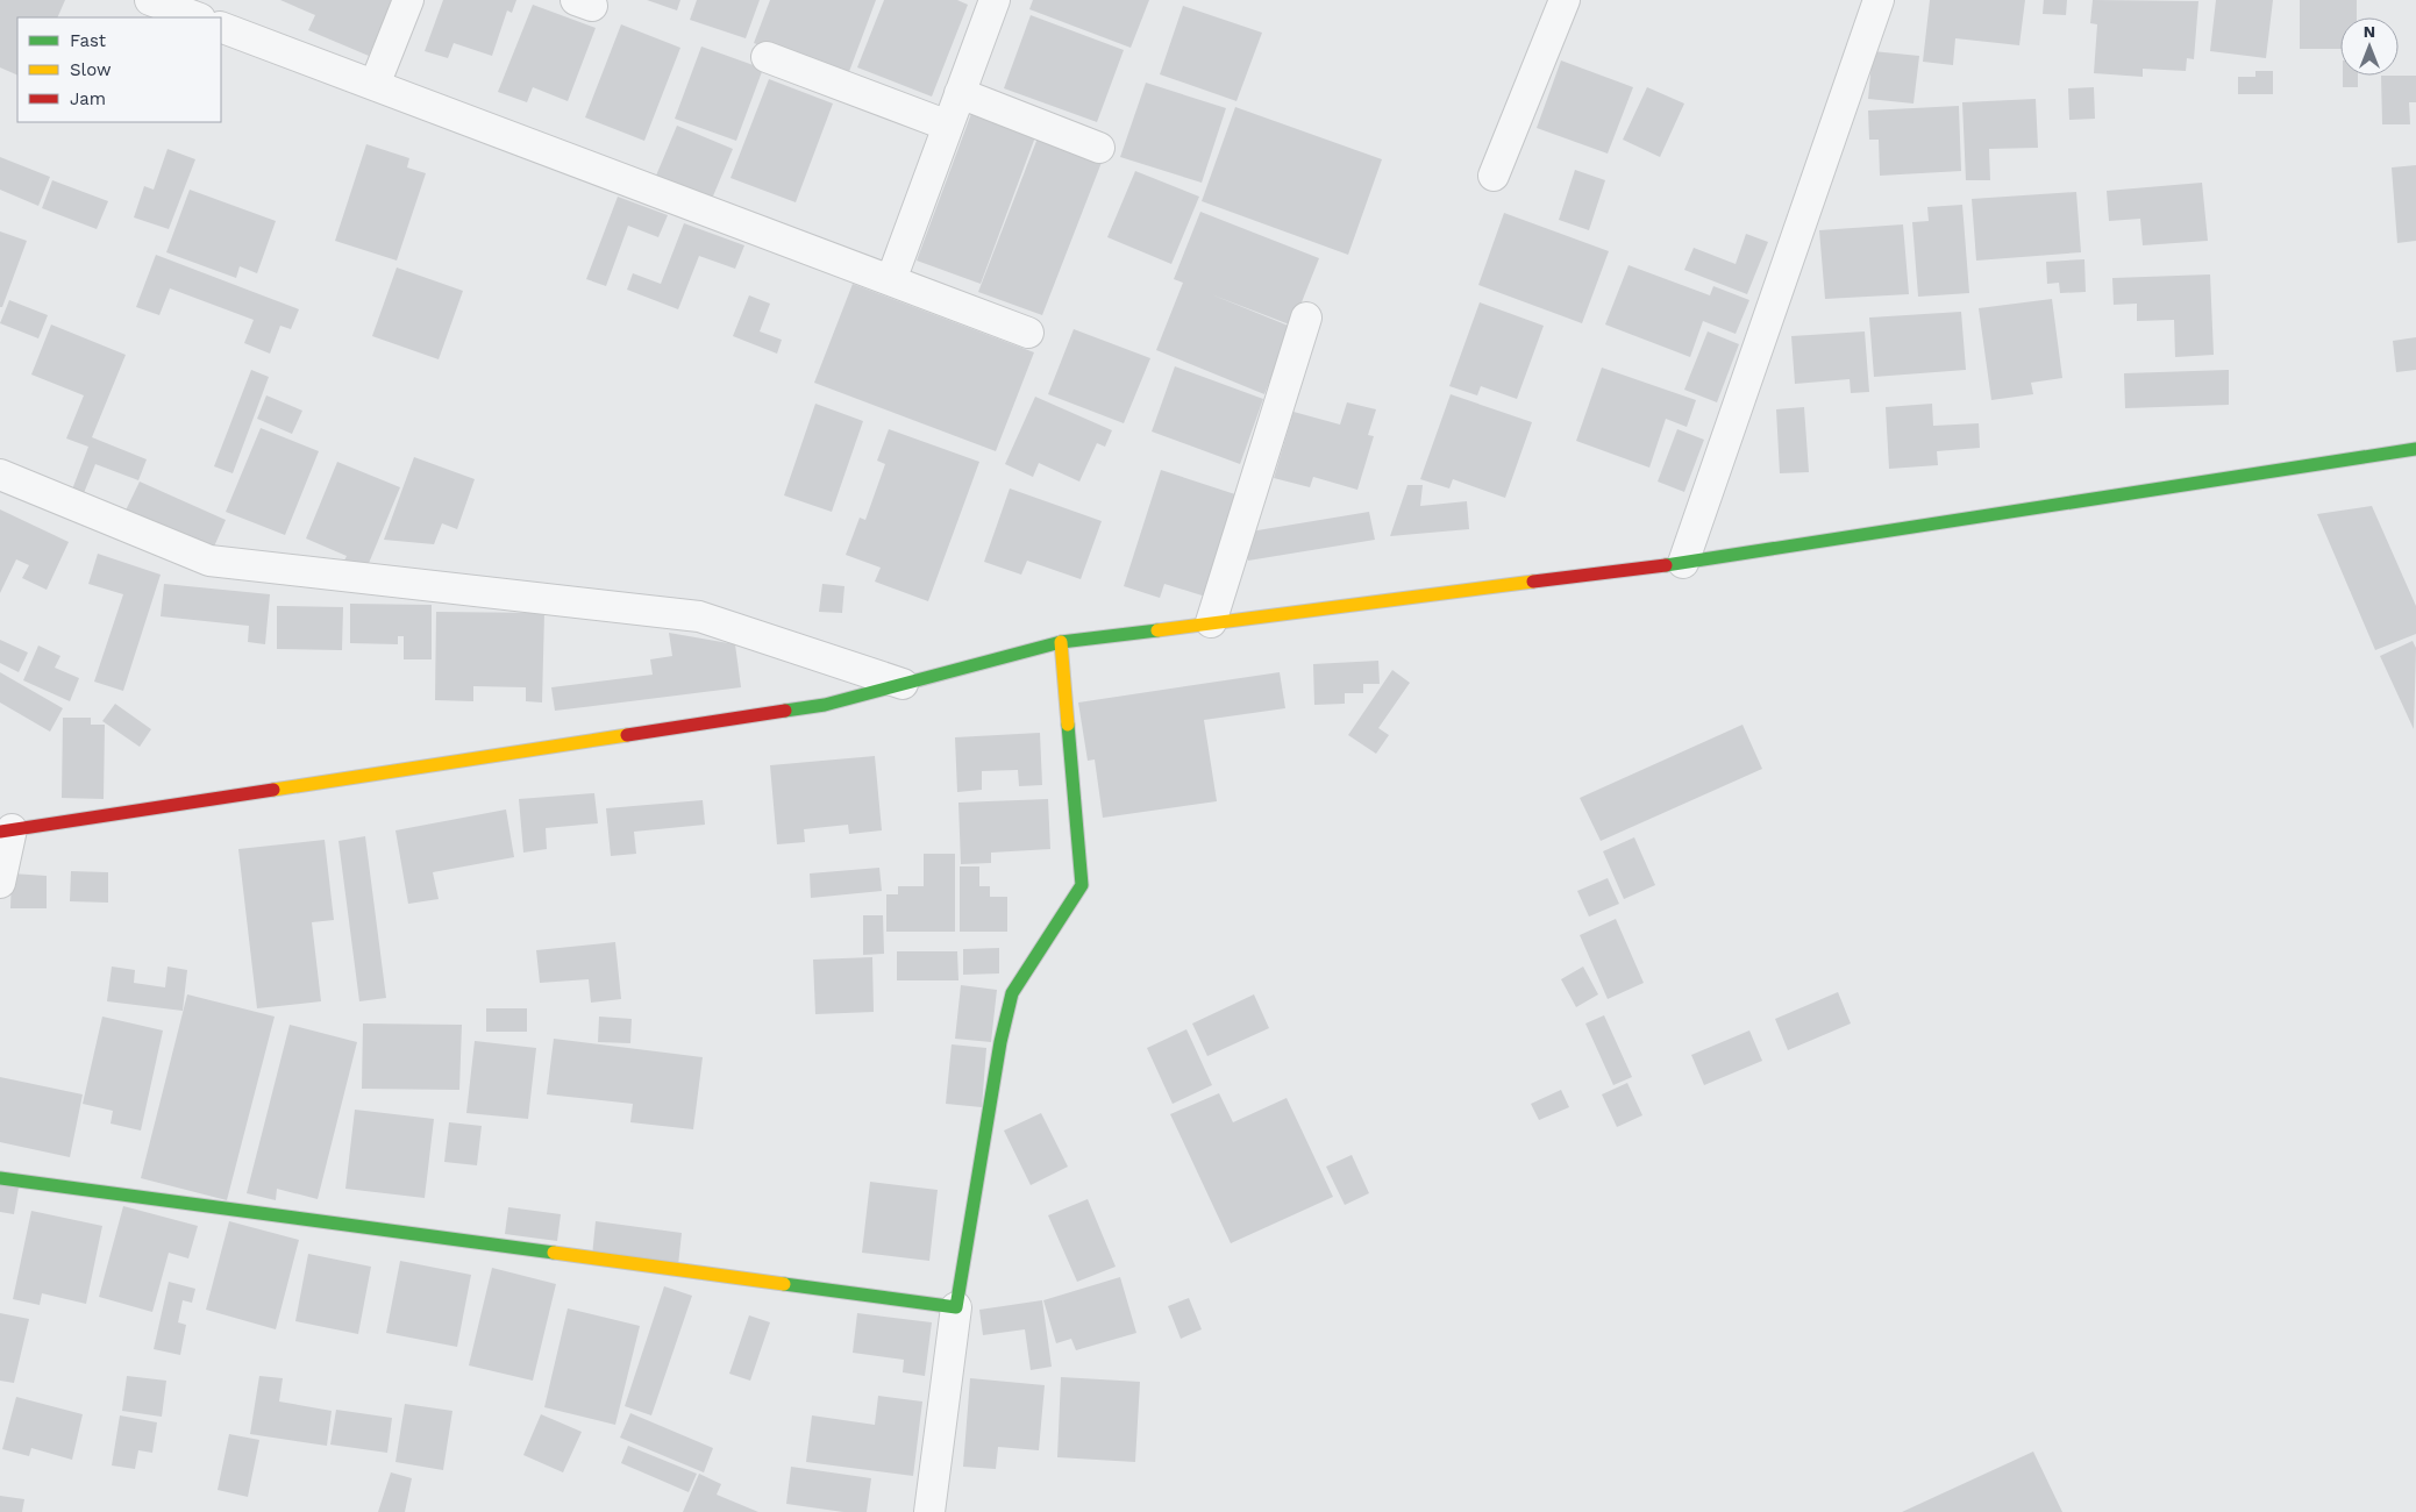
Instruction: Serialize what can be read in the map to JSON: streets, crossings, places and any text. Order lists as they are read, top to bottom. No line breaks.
{"legend":["Fast","Slow","Jam"],"north":"top"}
